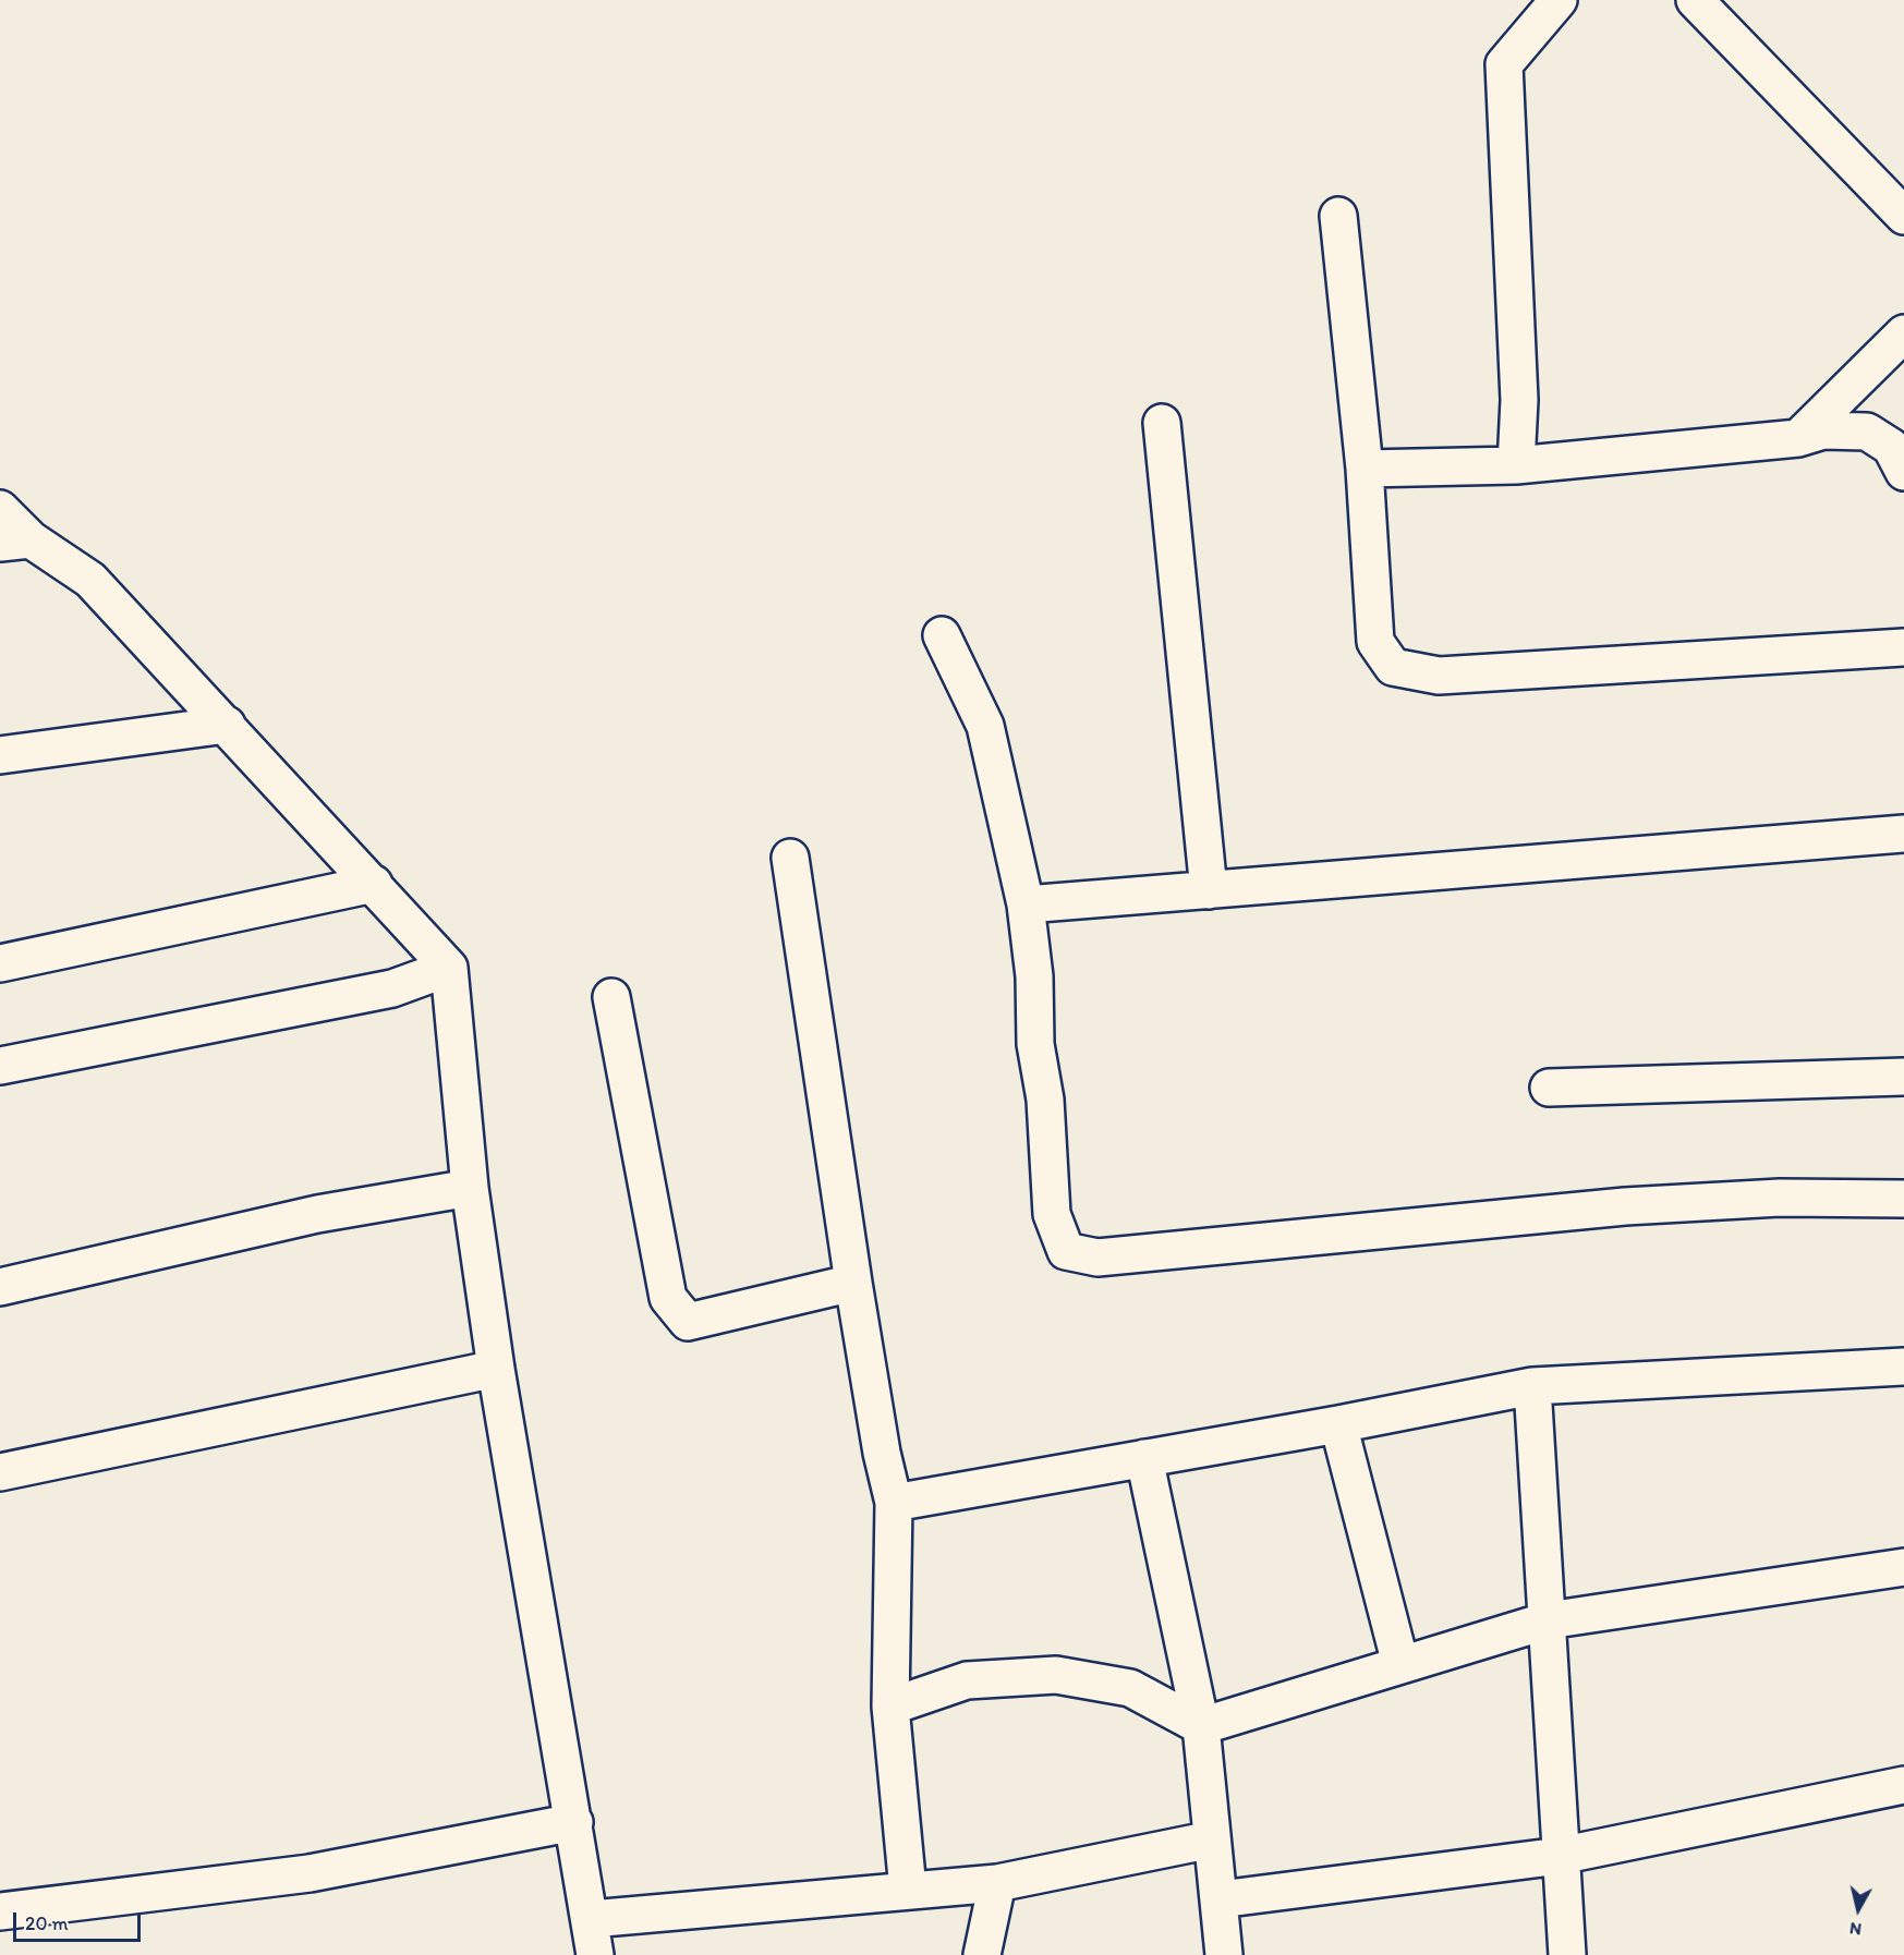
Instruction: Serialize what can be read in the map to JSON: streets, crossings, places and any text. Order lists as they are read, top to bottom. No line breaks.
{"scale_bar":"20 m","north":"bottom"}
